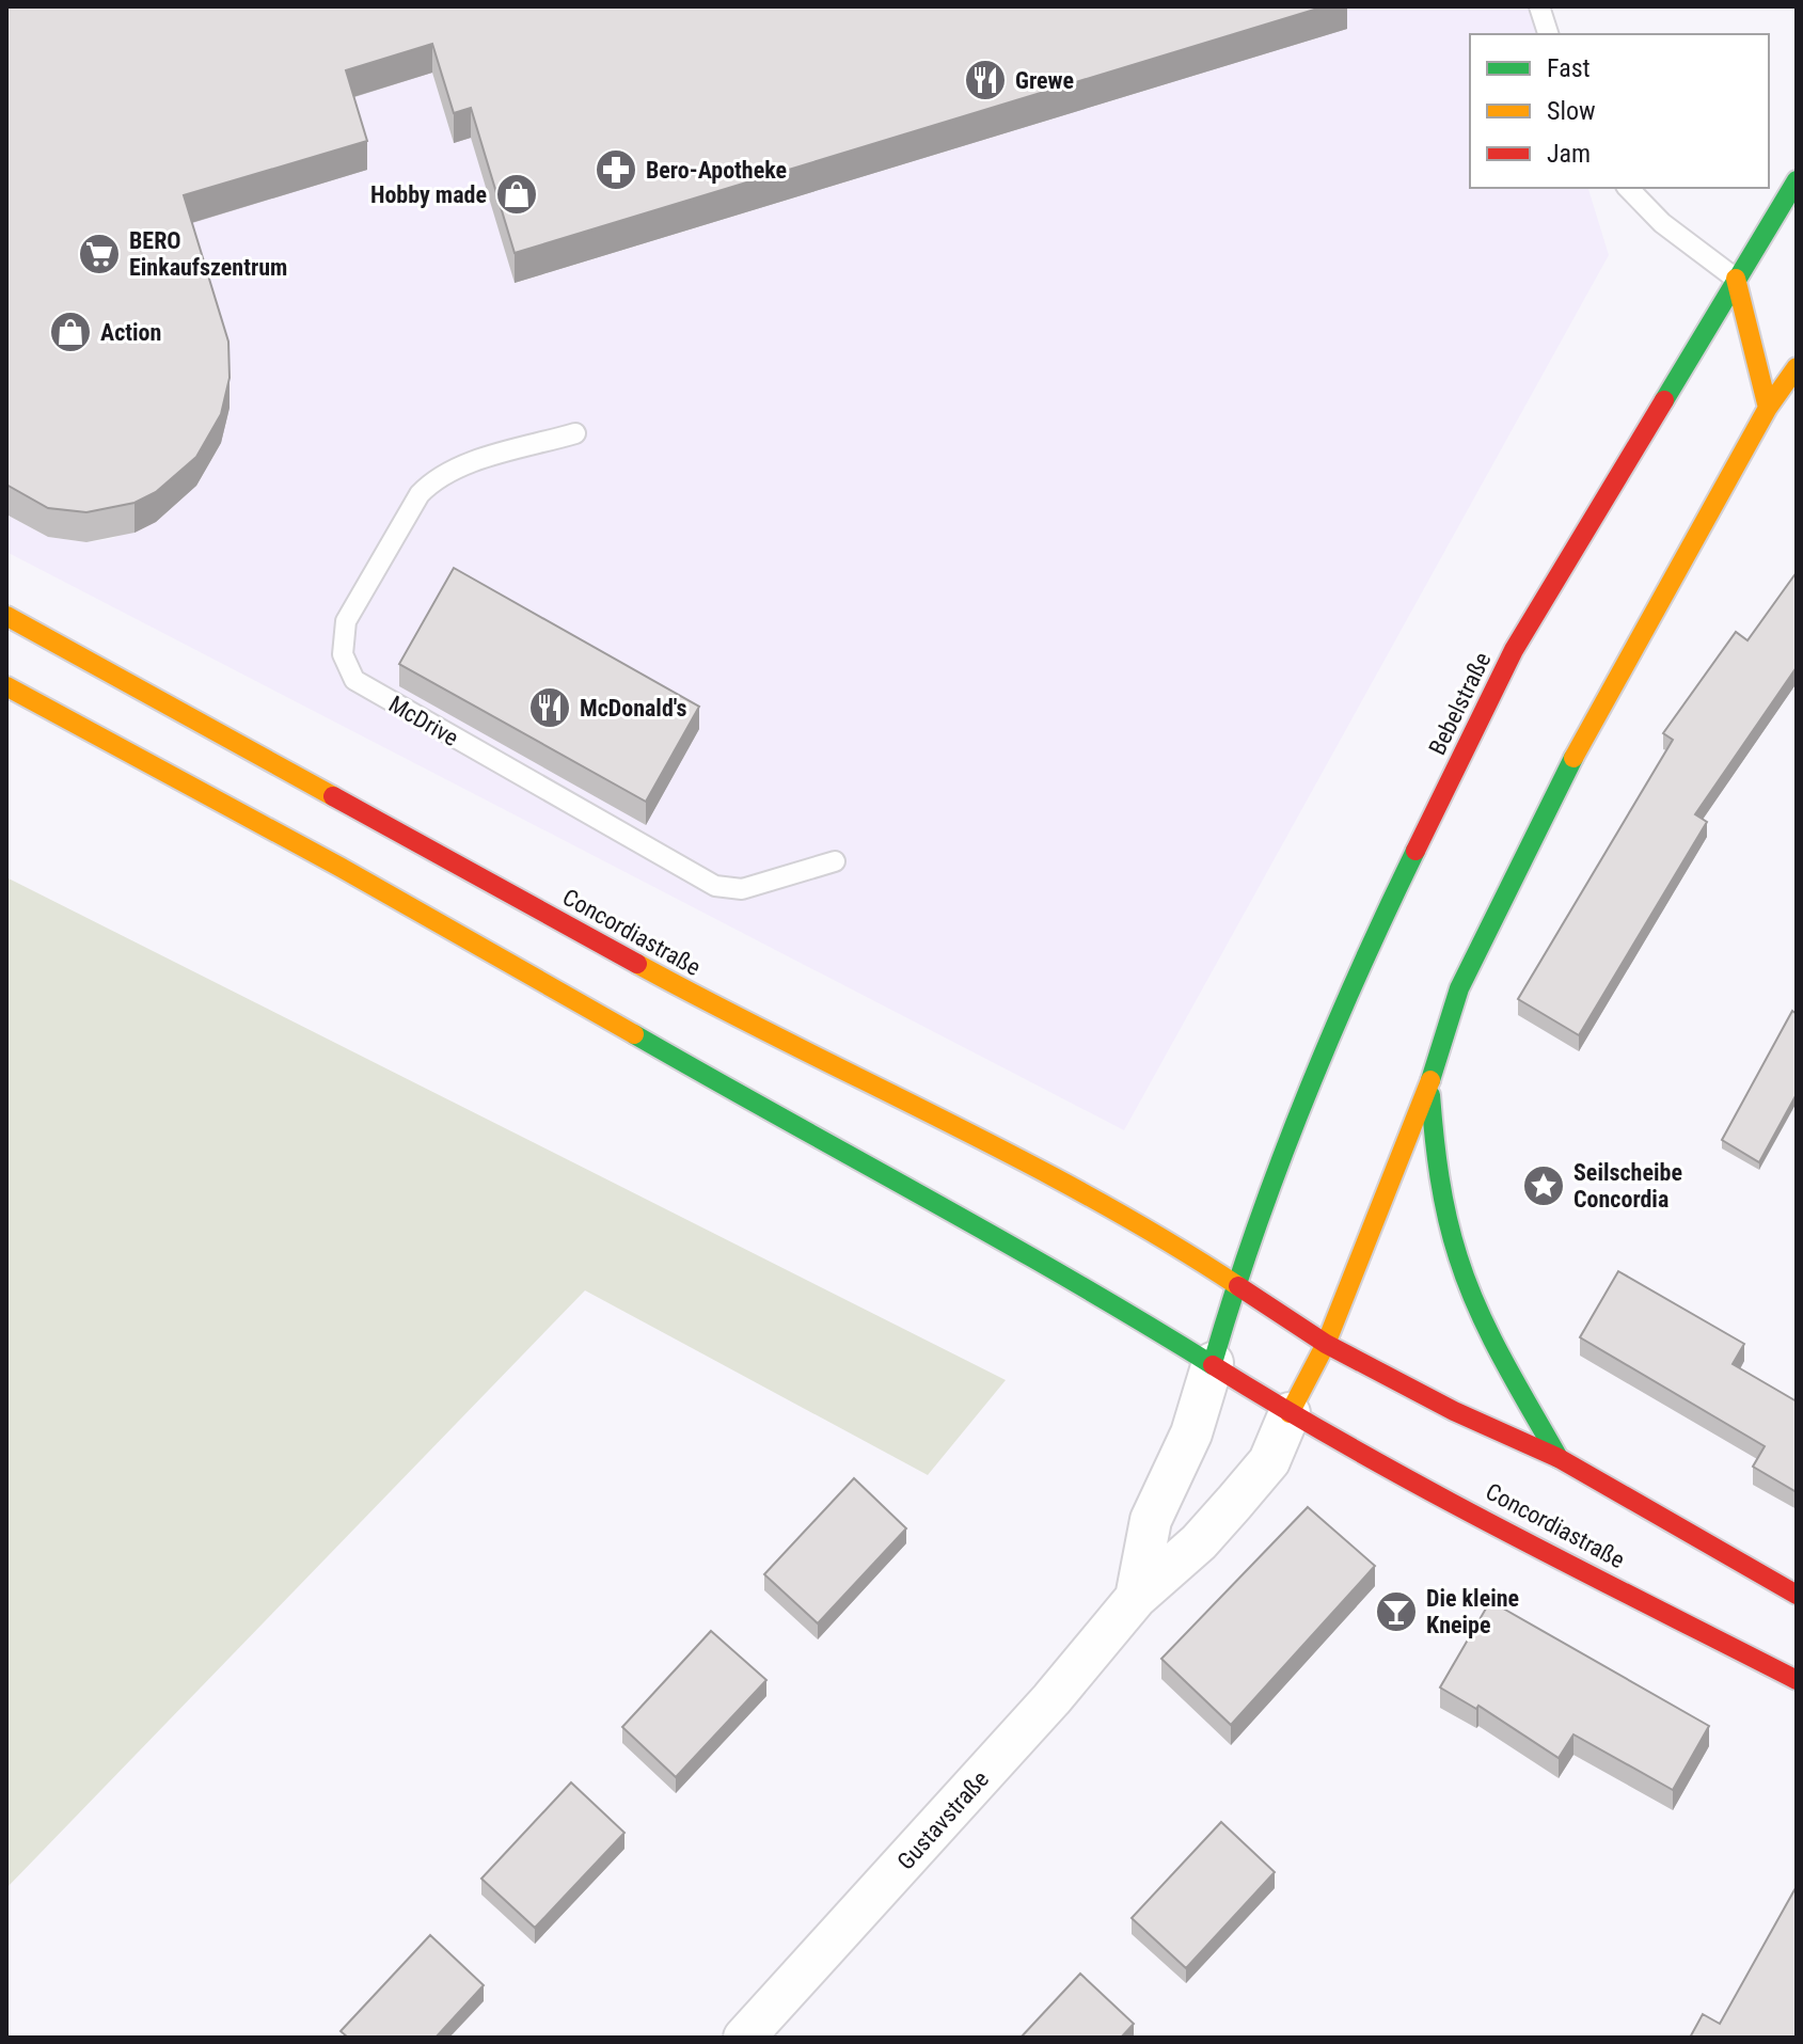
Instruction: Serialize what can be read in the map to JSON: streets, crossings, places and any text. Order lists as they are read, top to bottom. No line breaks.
{"streets":{"street":["Bebelstraße","Concordiastraße","Gustavstraße"],"lane":["McDrive"]},"crossings":[["Bebelstraße","Concordiastraße"],["Concordiastraße","Gustavstraße"]],"places":{"restaurant":["Grewe","McDonald's"],"pharmacy":["Bero-Apotheke"],"shop":["Hobby made","Action"],"supermarket":["BERO Einkaufszentrum"],"place":["Seilscheibe Concordia"],"bar":["Die kleine Kneipe"]},"legend":["Fast","Slow","Jam"]}
